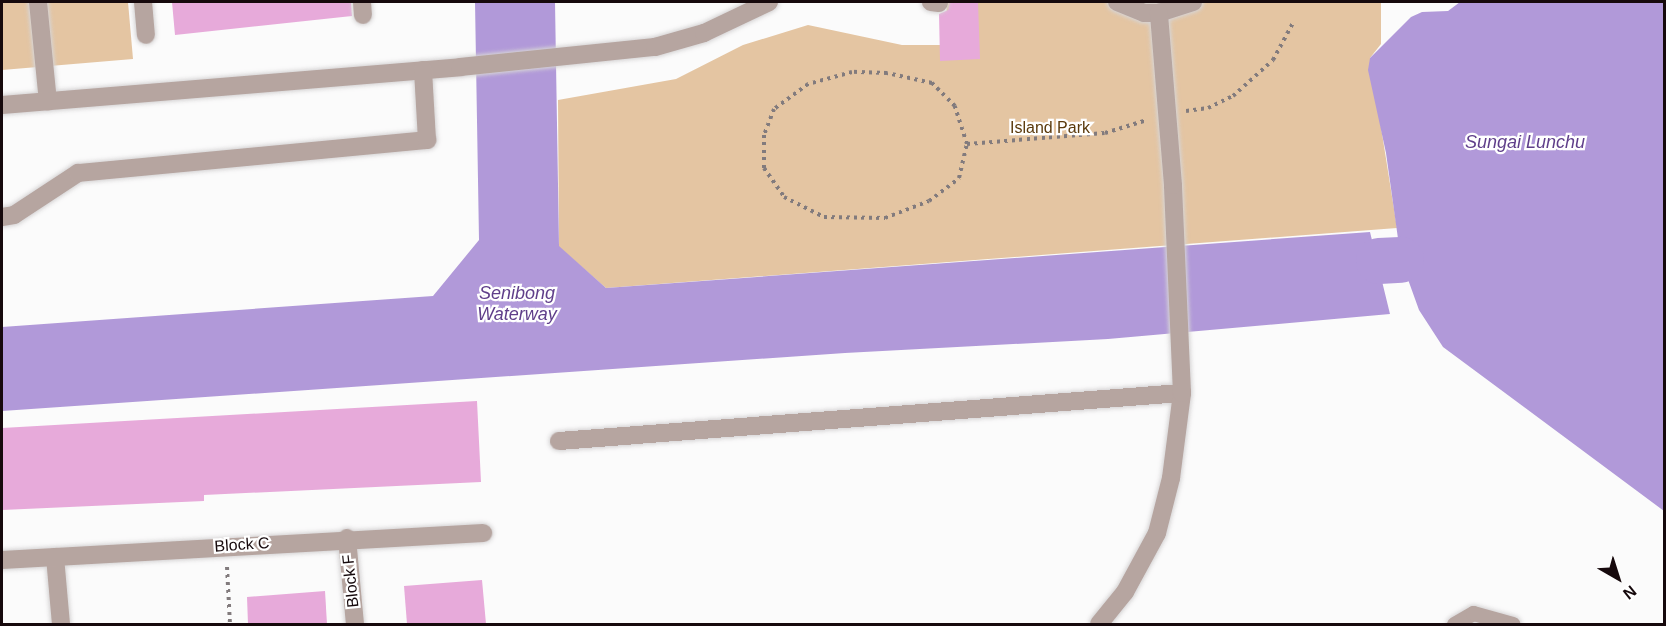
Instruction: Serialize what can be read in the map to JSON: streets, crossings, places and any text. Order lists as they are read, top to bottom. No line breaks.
{"streets":{"street":["Block C","Block F"]},"crossings":[["Block C","Block F"]],"water":["Sungai Lunchu","Senibong Waterway"],"parks":["Island Park"],"north":"bottom right"}
